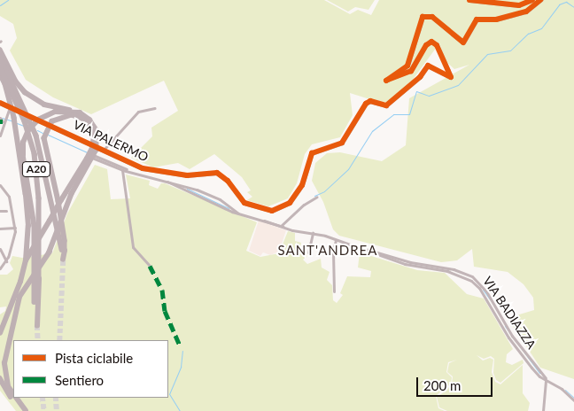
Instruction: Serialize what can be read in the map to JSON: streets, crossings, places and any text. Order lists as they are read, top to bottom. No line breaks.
{"streets":{"highway":["A20"],"main road":["VIA PALERMO"],"street":["VIA BADIAZZA"]},"crossings":[["VIA PALERMO","VIA BADIAZZA"]],"districts":["SANT'ANDREA"],"legend":["Pista ciclabile","Sentiero"],"scale_bar":"200 m"}
